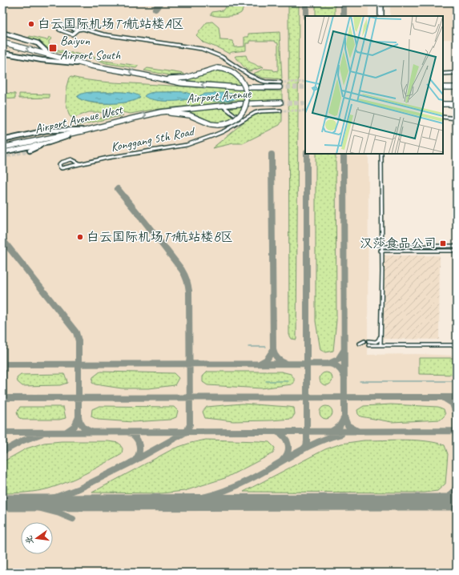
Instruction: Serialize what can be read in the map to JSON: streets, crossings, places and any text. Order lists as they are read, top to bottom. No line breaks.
{"streets":{"highway":["Airport Avenue","Airport Avenue West"],"street":["Konggang 5th Road"]},"crossings":[["Airport Avenue","Airport Avenue West"]],"one_way":["Airport Avenue West"],"places":{"other":["白云国际机场T1航站楼A区","白云国际机场T1航站楼B区"],"transit":["Baiyun Airport South","汉莎食品公司"]},"north":"left"}
